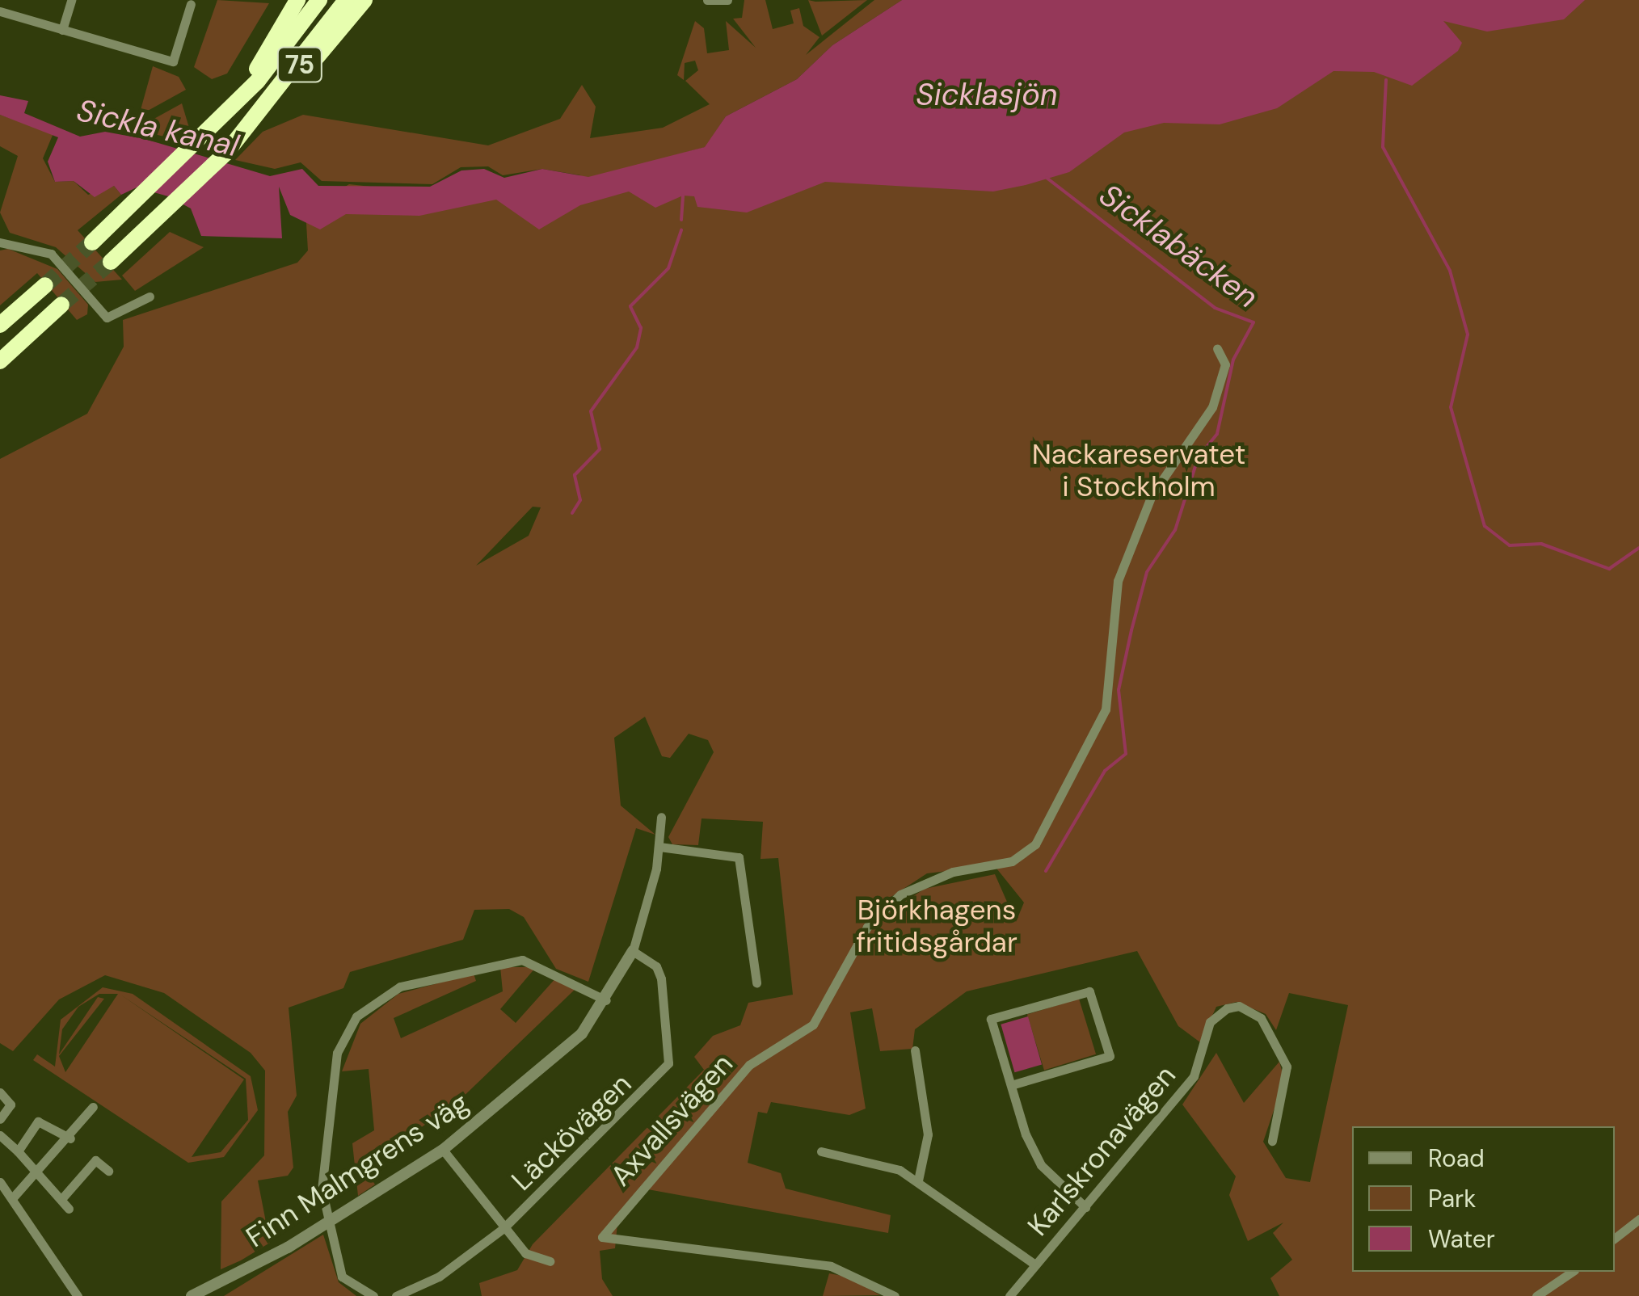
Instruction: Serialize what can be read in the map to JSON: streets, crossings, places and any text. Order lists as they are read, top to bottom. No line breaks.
{"streets":{"highway":["75"],"street":["Axvallsvägen","Läckövägen","Karlskronavägen","Finn Malmgrens väg"]},"crossings":[["Läckövägen","Finn Malmgrens väg"]],"water":["Sicklasjön","Sickla kanal","Sicklabäcken"],"parks":["Nackareservatet i Stockholm","Björkhagens fritidsgårdar"],"legend":["Road","Park","Water"]}
